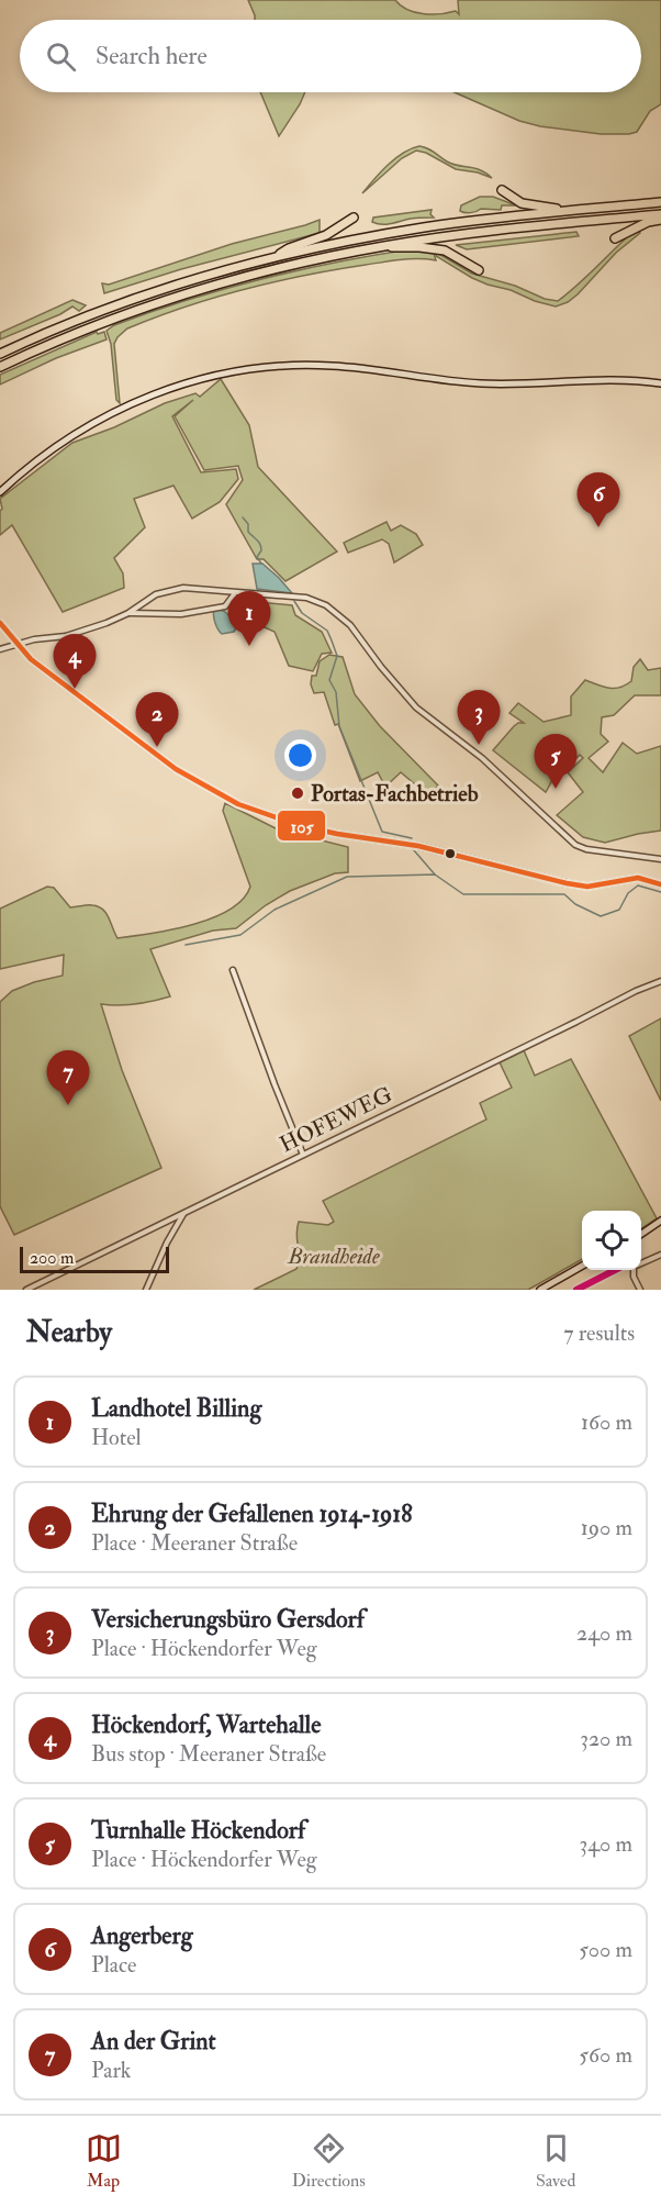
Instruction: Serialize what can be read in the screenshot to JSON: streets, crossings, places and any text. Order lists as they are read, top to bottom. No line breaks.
{"streets":{"street":["HOFEWEG"]},"parks":["Brandheide"],"places":["Portas-Fachbetrieb"],"lines":["transit line 105"],"scale_bar":"200 m","page":{"search":"Search here","pins":["6","1","4","3","2","5","7"],"scale":"200 m","heading":["Nearby","7 results"],"list":[{"mark":"1","name":"Landhotel Billing","note":"Hotel","value":"160 m"},{"mark":"2","name":"Ehrung der Gefallenen 1914-1918","note":"Place · Meeraner Straße","value":"190 m"},{"mark":"3","name":"Versicherungsbüro Gersdorf","note":"Place · Höckendorfer Weg","value":"240 m"},{"mark":"4","name":"Höckendorf, Wartehalle","note":"Bus stop · Meeraner Straße","value":"320 m"},{"mark":"5","name":"Turnhalle Höckendorf","note":"Place · Höckendorfer Weg","value":"340 m"},{"mark":"6","name":"Angerberg","note":"Place","value":"500 m"},{"mark":"7","name":"An der Grint","note":"Park","value":"560 m"}],"nav":["Map","Directions","Saved"]}}
